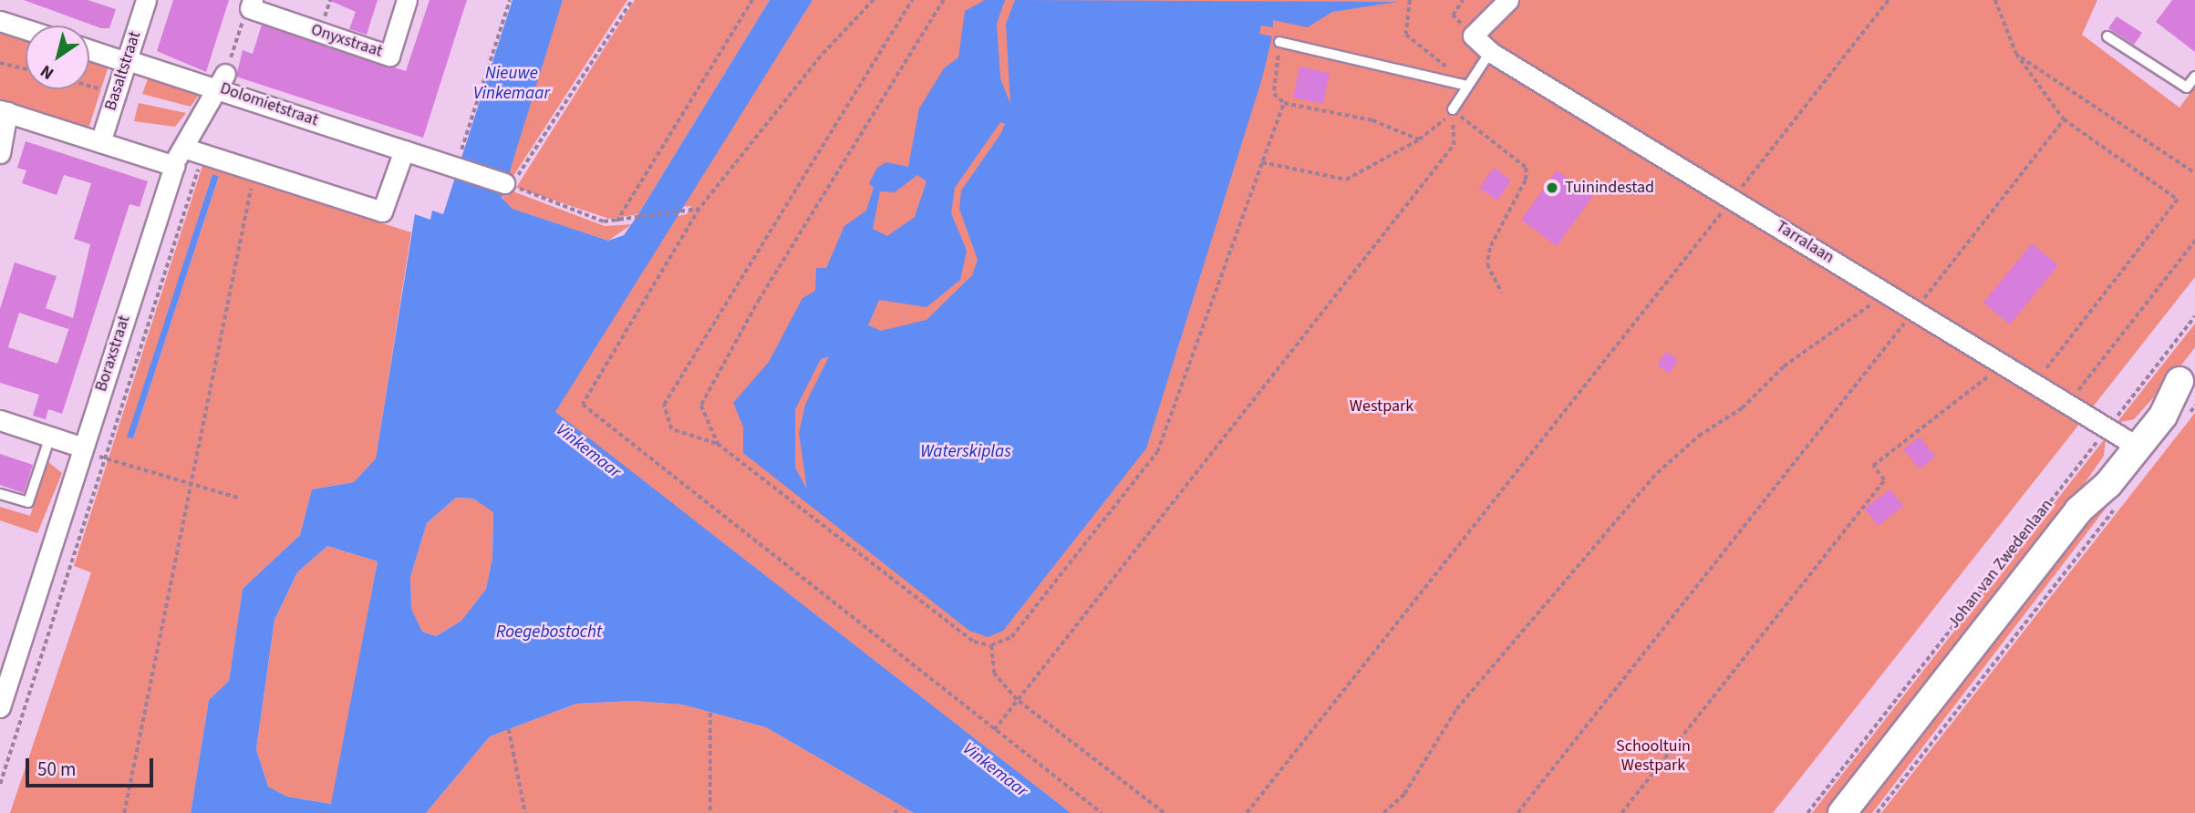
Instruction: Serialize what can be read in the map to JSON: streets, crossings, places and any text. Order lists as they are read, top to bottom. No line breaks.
{"streets":{"main road":["Johan van Zwedenlaan"],"street":["Onyxstraat","Basaltstraat","Dolomietstraat","Tarralaan","Boraxstraat"]},"crossings":[["Basaltstraat","Dolomietstraat"],["Basaltstraat","Boraxstraat"],["Tarralaan","Johan van Zwedenlaan"]],"water":["Nieuwe Vinkemaar","Vinkemaar","Waterskiplas","Roegebostocht"],"parks":["Westpark","Schooltuin Westpark"],"places":["Tuinindestad"],"scale_bar":"50 m","north":"bottom left"}
